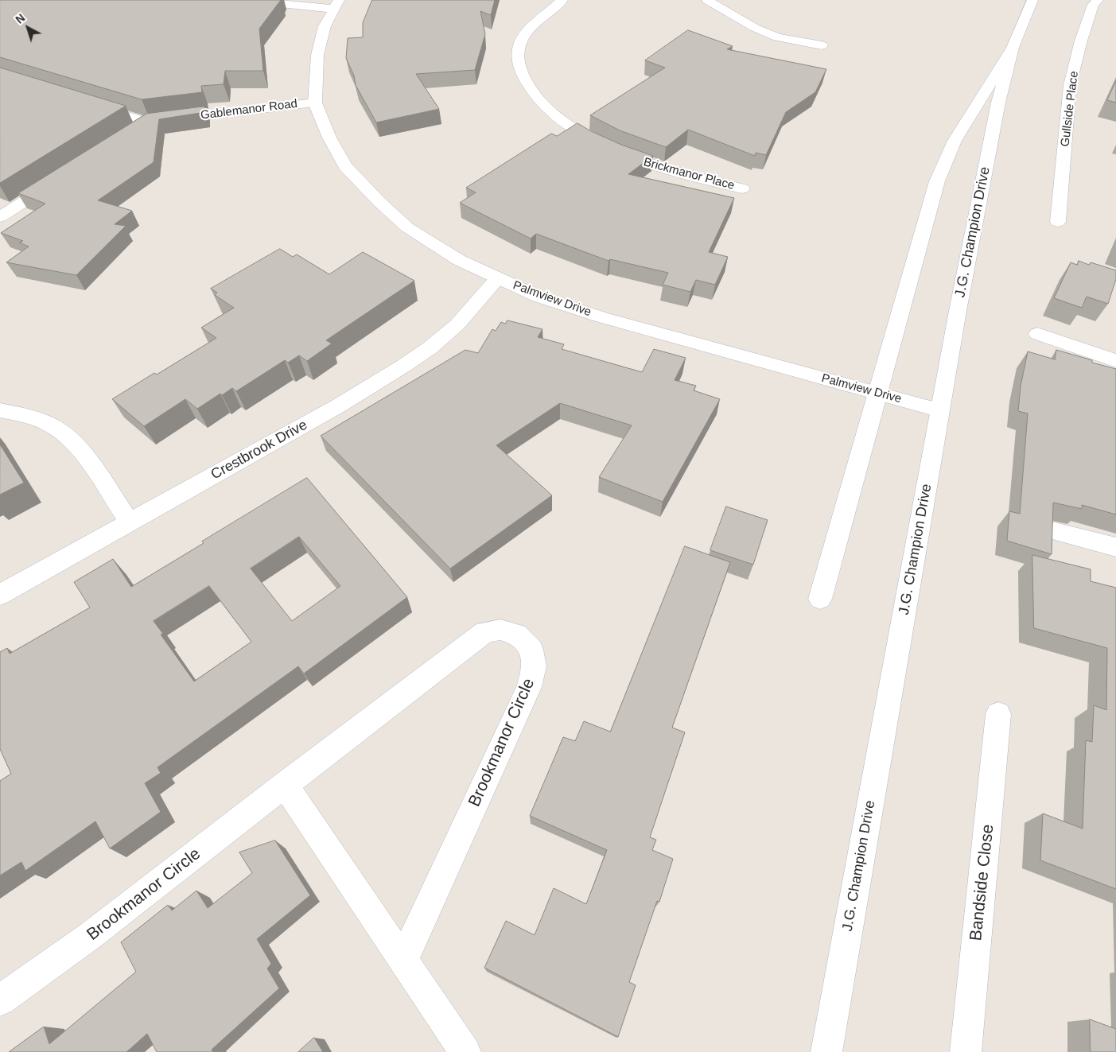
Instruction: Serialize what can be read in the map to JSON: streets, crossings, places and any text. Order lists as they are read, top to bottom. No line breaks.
{"streets":{"street":["Gullside Place","Gablemanor Road","Brickmanor Place","J.G. Champion Drive","Palmview Drive","Crestbrook Drive","Brookmanor Circle","Bandside Close"]},"crossings":[["Gablemanor Road","Palmview Drive"],["J.G. Champion Drive","Palmview Drive"],["Palmview Drive","Crestbrook Drive"]],"north":"top left"}
